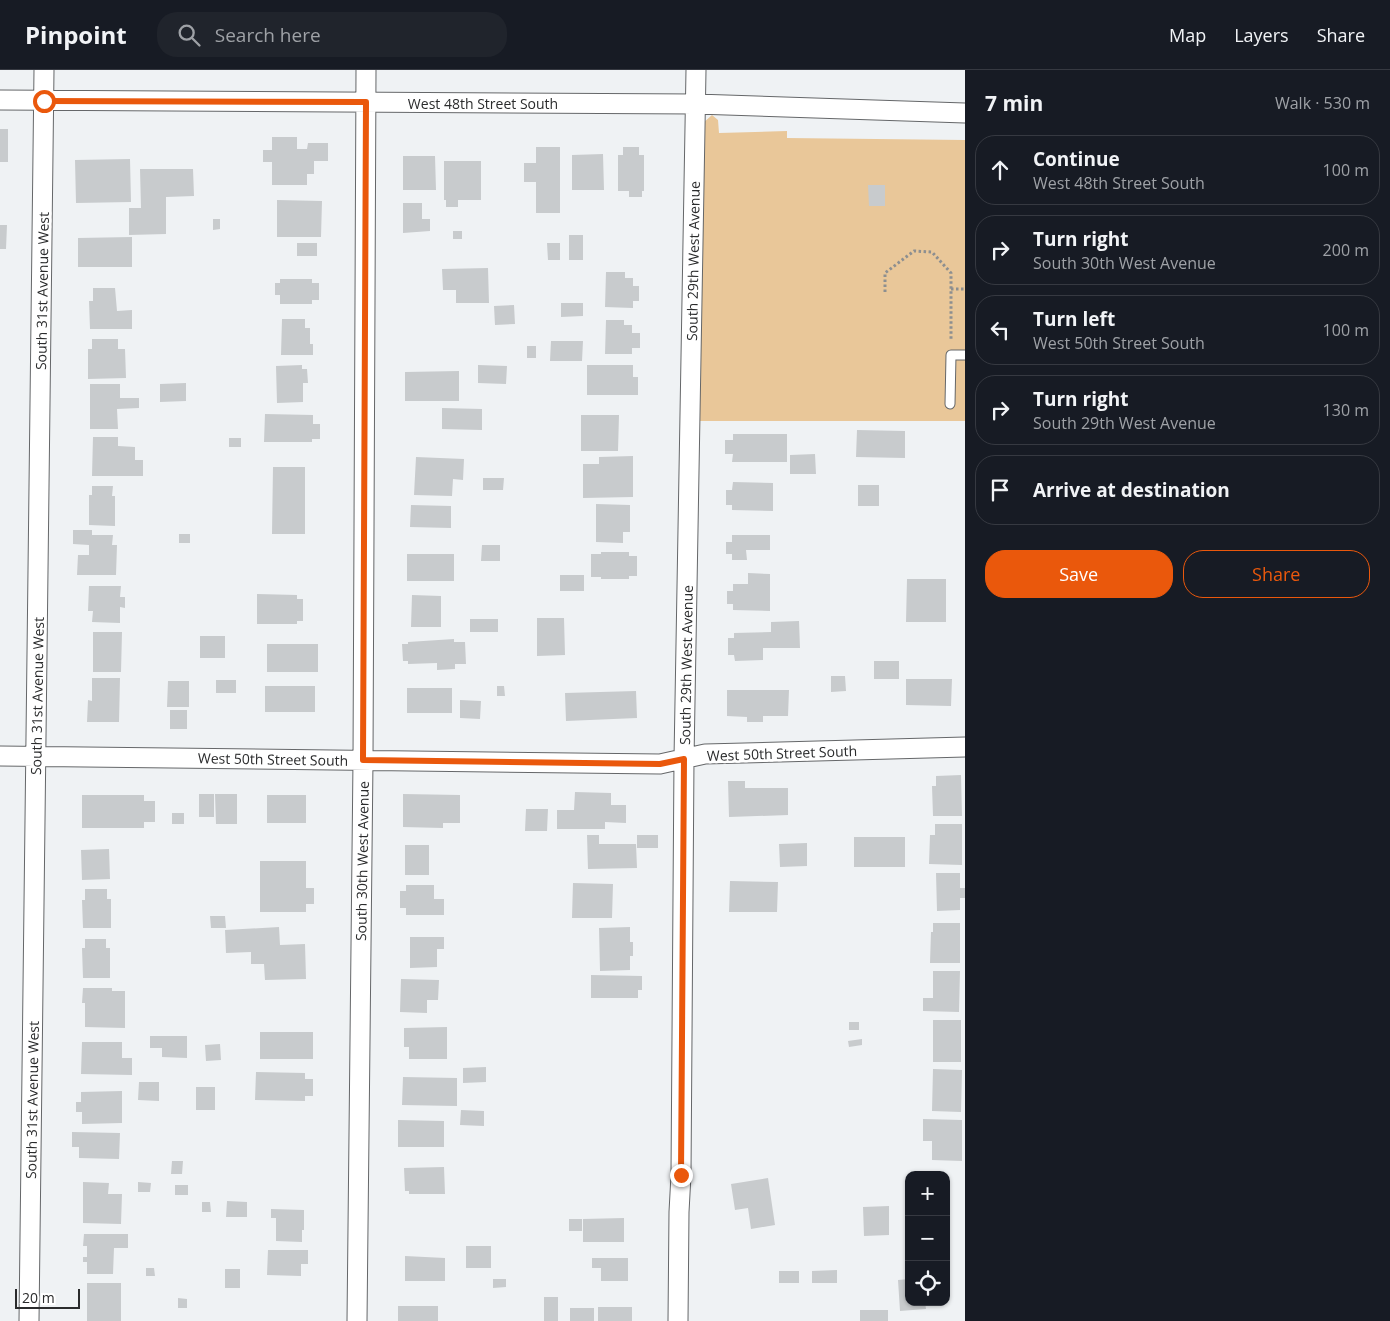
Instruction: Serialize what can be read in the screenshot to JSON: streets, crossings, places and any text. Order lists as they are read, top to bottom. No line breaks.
{"streets":{"street":["West 48th Street South","South 29th West Avenue","South 31st Avenue West","West 50th Street South","South 30th West Avenue"]},"crossings":[["West 48th Street South","South 29th West Avenue"],["West 48th Street South","South 31st Avenue West"],["West 48th Street South","South 30th West Avenue"],["South 29th West Avenue","West 50th Street South"],["South 31st Avenue West","West 50th Street South"],["West 50th Street South","South 30th West Avenue"]],"scale_bar":"20 m","page":{"header":"Pinpoint","search":"Search here","nav":["Map","Layers","Share"],"heading":["7 min","Walk · 530 m"],"list":[["Continue","West 48th Street South","100 m"],["Turn right","South 30th West Avenue","200 m"],["Turn left","West 50th Street South","100 m"],["Turn right","South 29th West Avenue","130 m"],"Arrive at destination"],"buttons":["Save","Share"],"map_buttons":["+","−"],"scale":"20 m"}}
